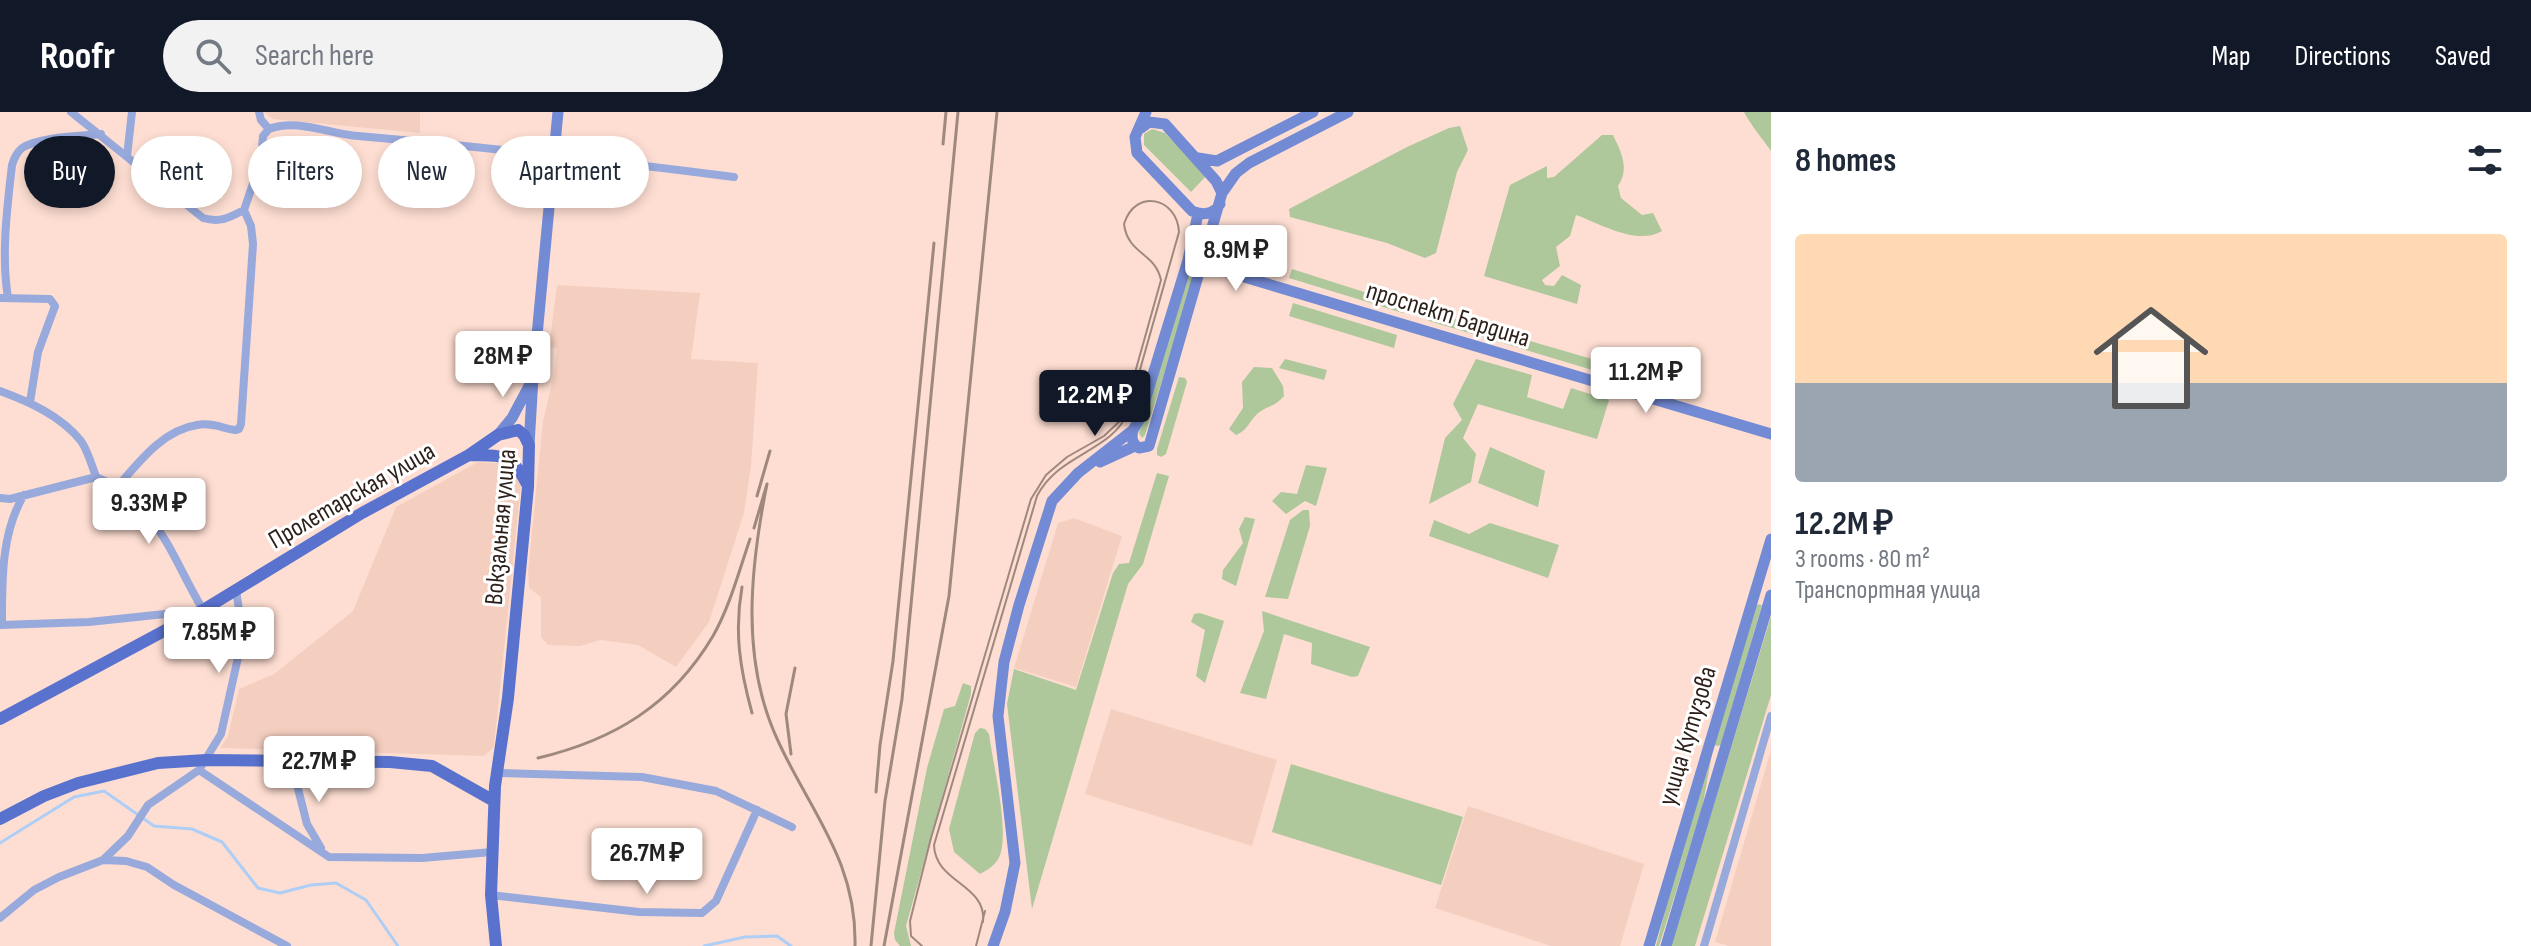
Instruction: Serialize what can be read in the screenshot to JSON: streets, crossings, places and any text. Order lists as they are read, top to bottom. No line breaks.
{"streets":{"main road":["проспект Бардина","Пролетарская улица","Вокзальная улица","улица Кутузова"]},"crossings":[["Пролетарская улица","Вокзальная улица"]],"page":{"header":"Roofr","search":"Search here","nav":["Map","Directions","Saved"],"heading":"8 homes","chip":["Buy","Rent","Filters","New","Apartment"],"list":[{"name":"12.2M ₽","note":"3 rooms · 80 m² · Транспортная улица"}],"price":["8.9M ₽","28M ₽","11.2M ₽","12.2M ₽","9.33M ₽","7.85M ₽","22.7M ₽","26.7M ₽"]}}
